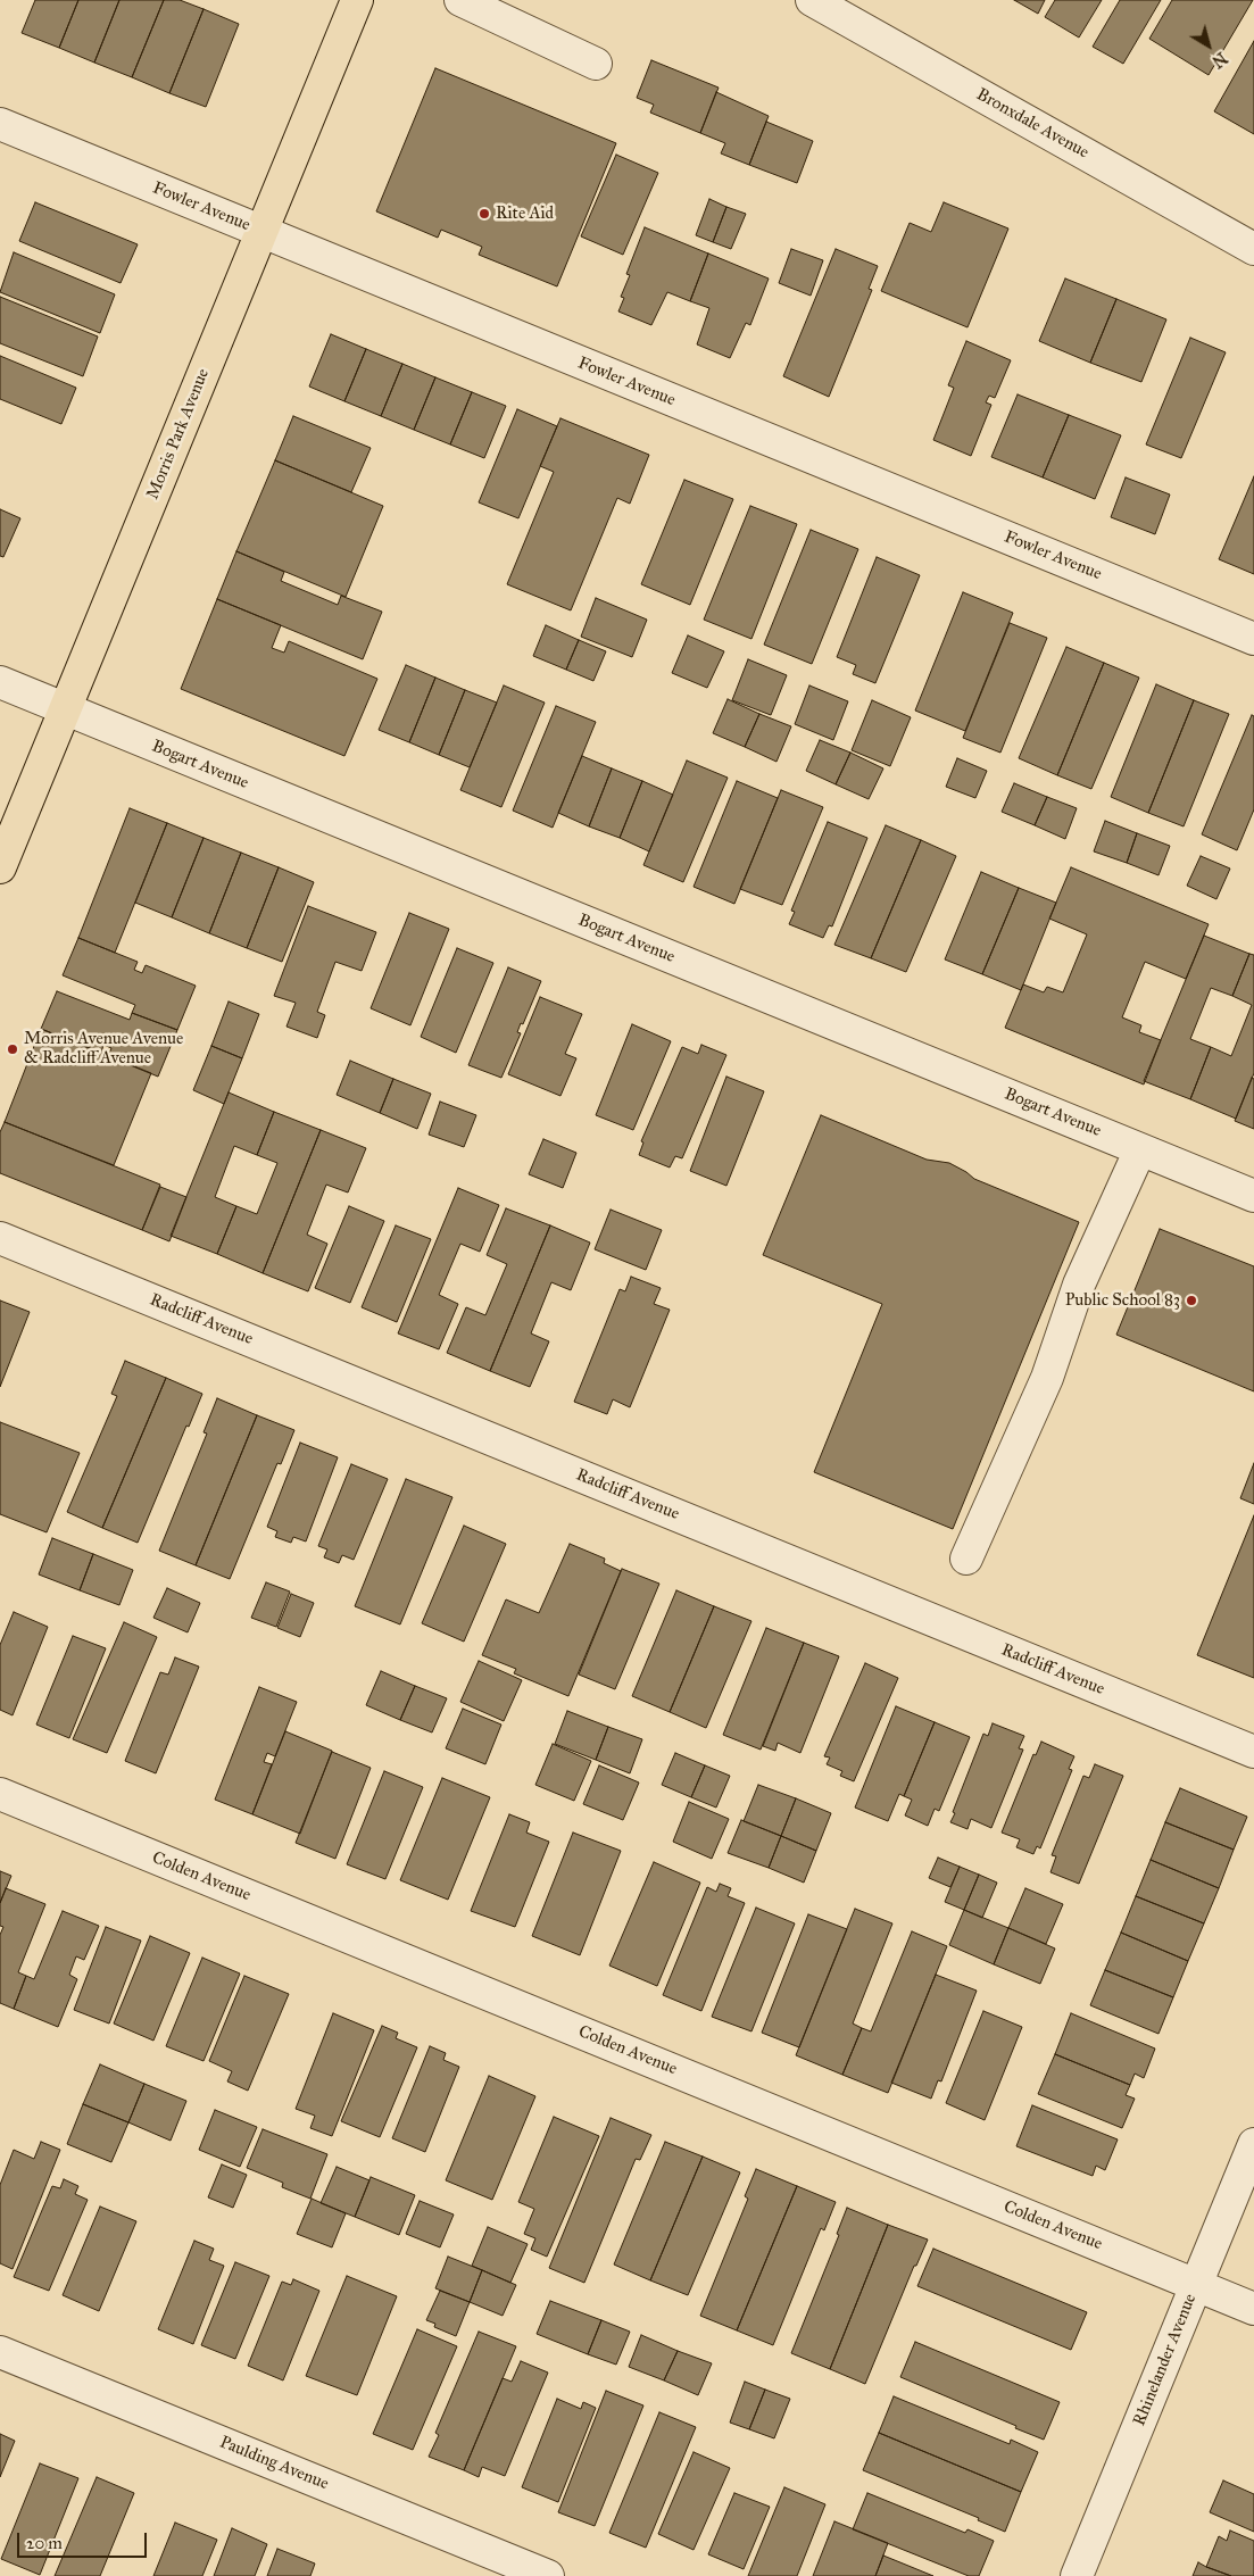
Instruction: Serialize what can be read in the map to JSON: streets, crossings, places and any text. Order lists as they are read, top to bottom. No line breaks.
{"streets":{"main road":["Morris Park Avenue"],"street":["Bronxdale Avenue","Fowler Avenue","Bogart Avenue","Radcliff Avenue","Colden Avenue","Rhinelander Avenue","Paulding Avenue"]},"crossings":[["Fowler Avenue","Morris Park Avenue"],["Morris Park Avenue","Bogart Avenue"],["Colden Avenue","Rhinelander Avenue"]],"places":["Rite Aid","Morris Avenue Avenue & Radcliff Avenue","Public School 83"],"scale_bar":"20 m","north":"bottom right"}
